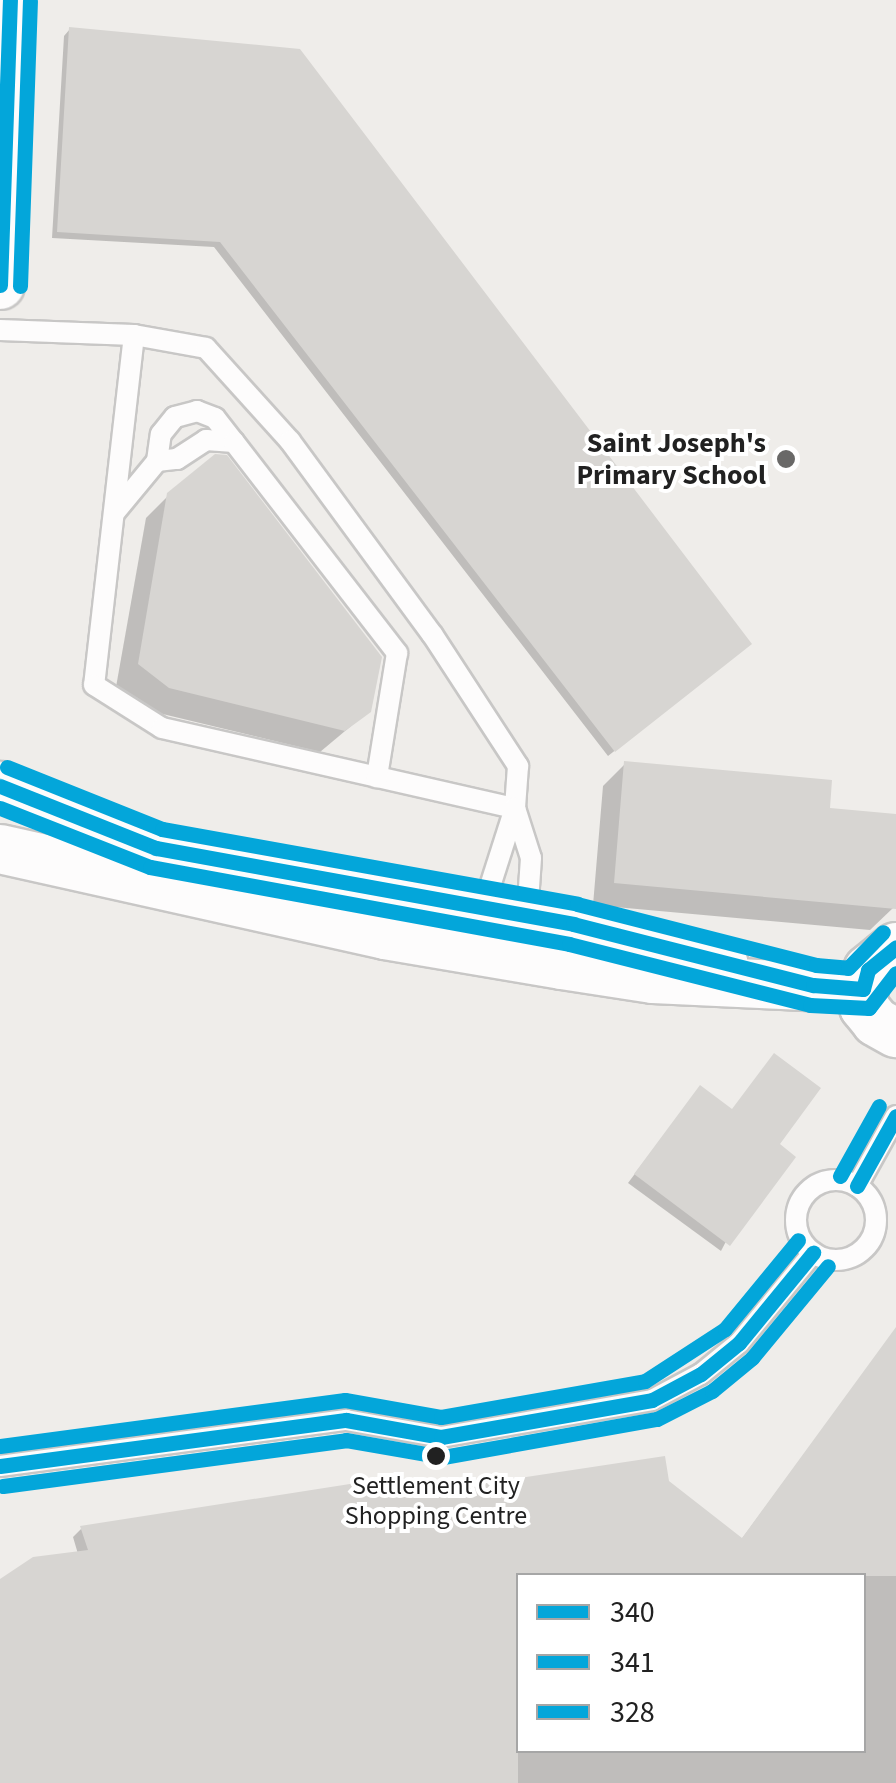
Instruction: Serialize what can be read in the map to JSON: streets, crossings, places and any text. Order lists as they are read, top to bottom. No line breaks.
{"places":["Saint Joseph's Primary School","Settlement City Shopping Centre"],"lines":["transit line 340","transit line 341","transit line 328"],"legend":["340","341","328"]}
